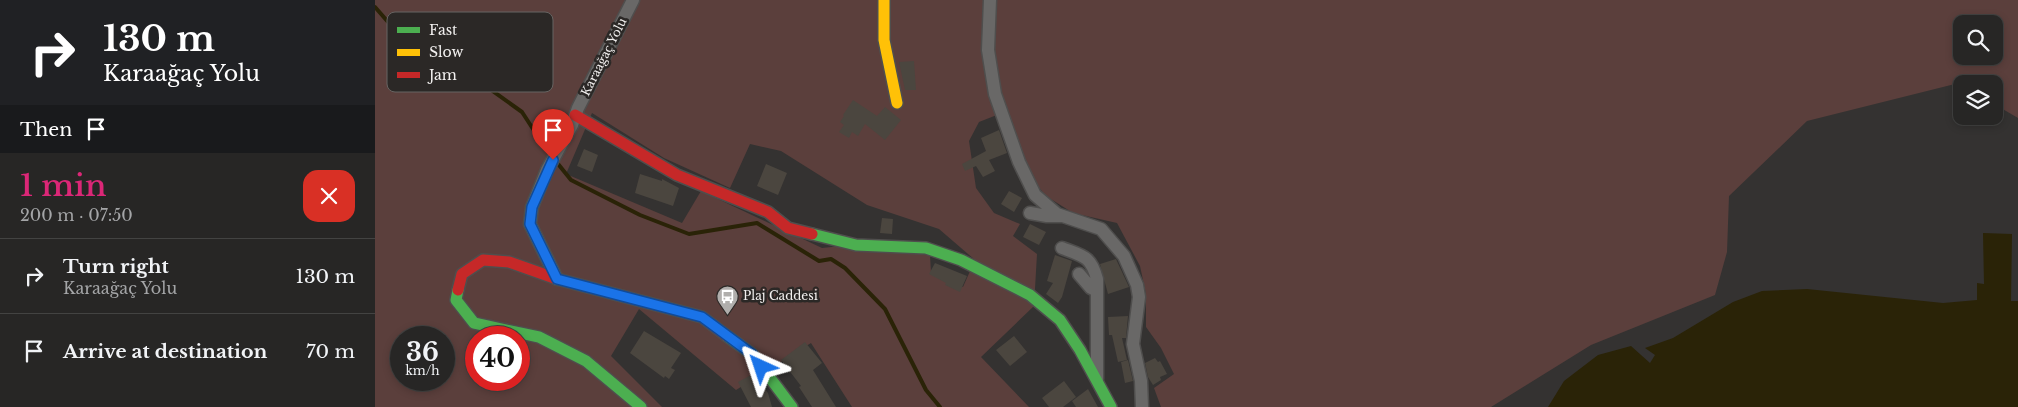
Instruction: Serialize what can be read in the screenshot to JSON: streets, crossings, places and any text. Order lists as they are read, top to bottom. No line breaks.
{"streets":{"street":["Karaağaç Yolu"]},"places":{"bus stop":["Plaj Caddesi"]},"legend":["Fast","Slow","Jam"],"page":{"turn":["130 m","Karaağaç Yolu"],"then":"Then","heading":["1 min","200 m · 07:50"],"list":[{"name":"Turn right","note":"Karaağaç Yolu","value":"130 m"},{"name":"Arrive at destination","value":"70 m"}],"speed":"36 km/h","limit":"40"}}
